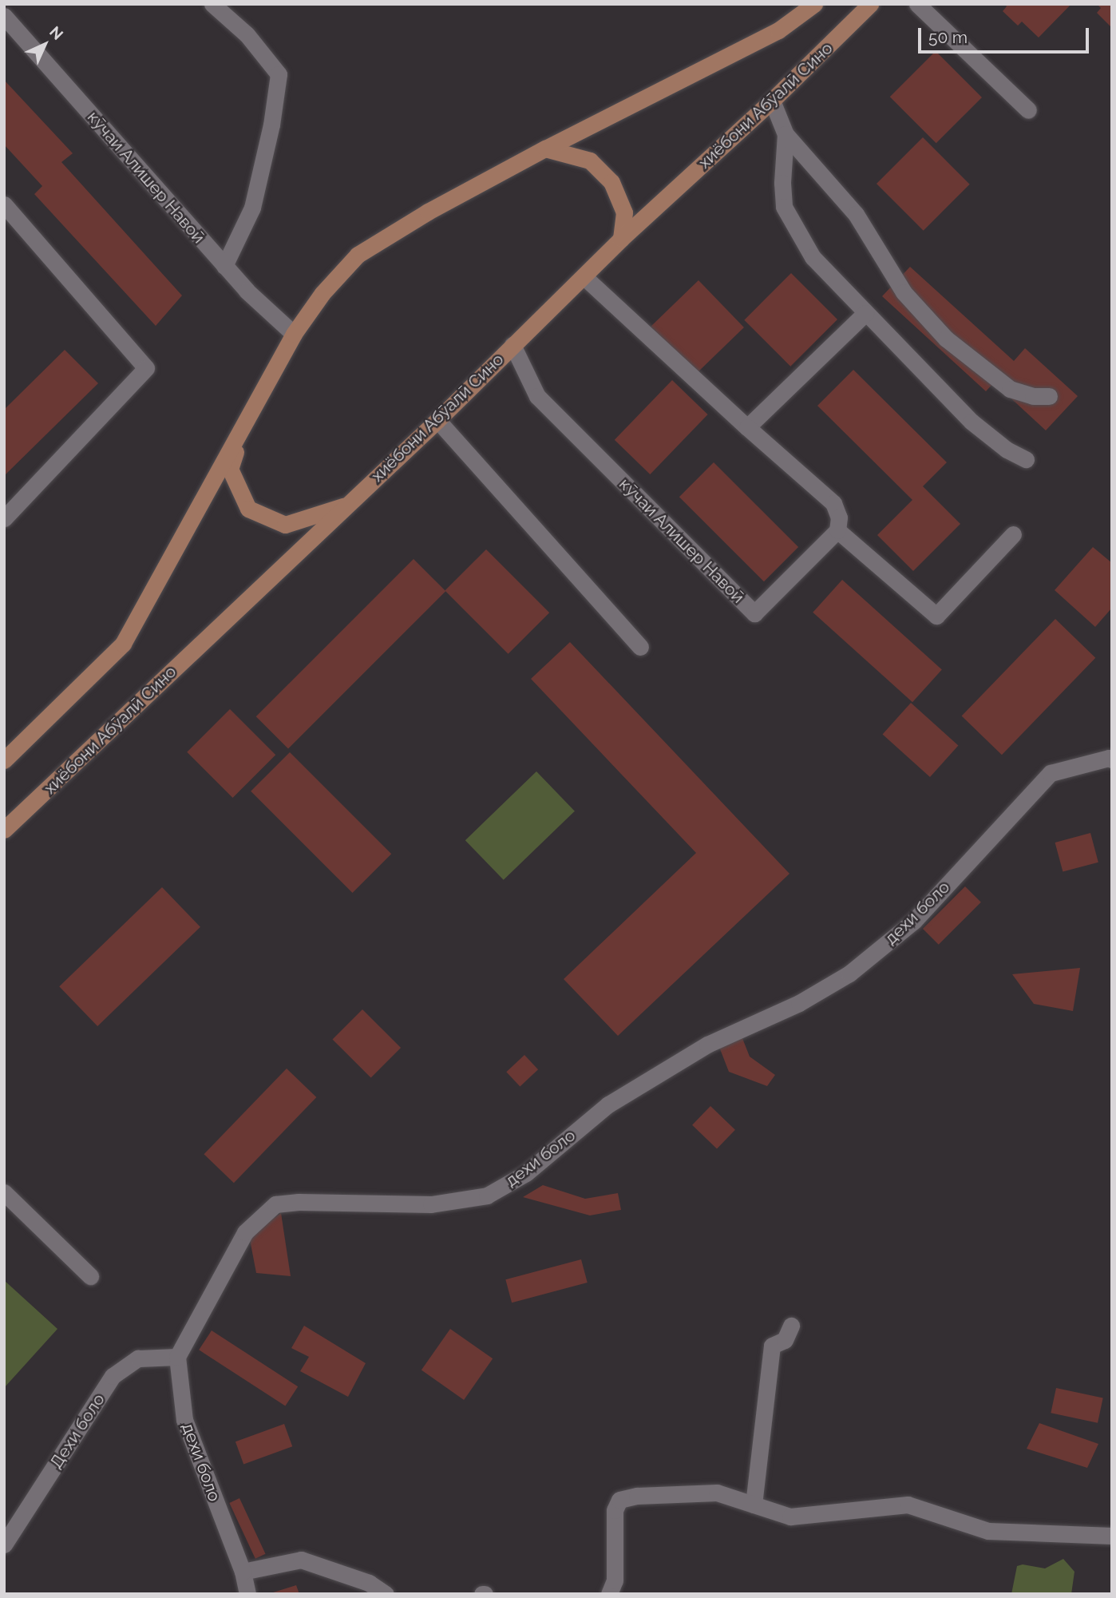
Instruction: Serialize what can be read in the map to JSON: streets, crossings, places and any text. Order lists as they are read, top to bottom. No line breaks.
{"streets":{"main road":["хиёбони Абӯалӣ Сино"],"street":["кӯчаи Алишер Навоӣ","дехи боло","Дехи боло"]},"crossings":[["хиёбони Абӯалӣ Сино","кӯчаи Алишер Навоӣ"],["дехи боло","Дехи боло"]],"scale_bar":"50 m","north":"top right"}
